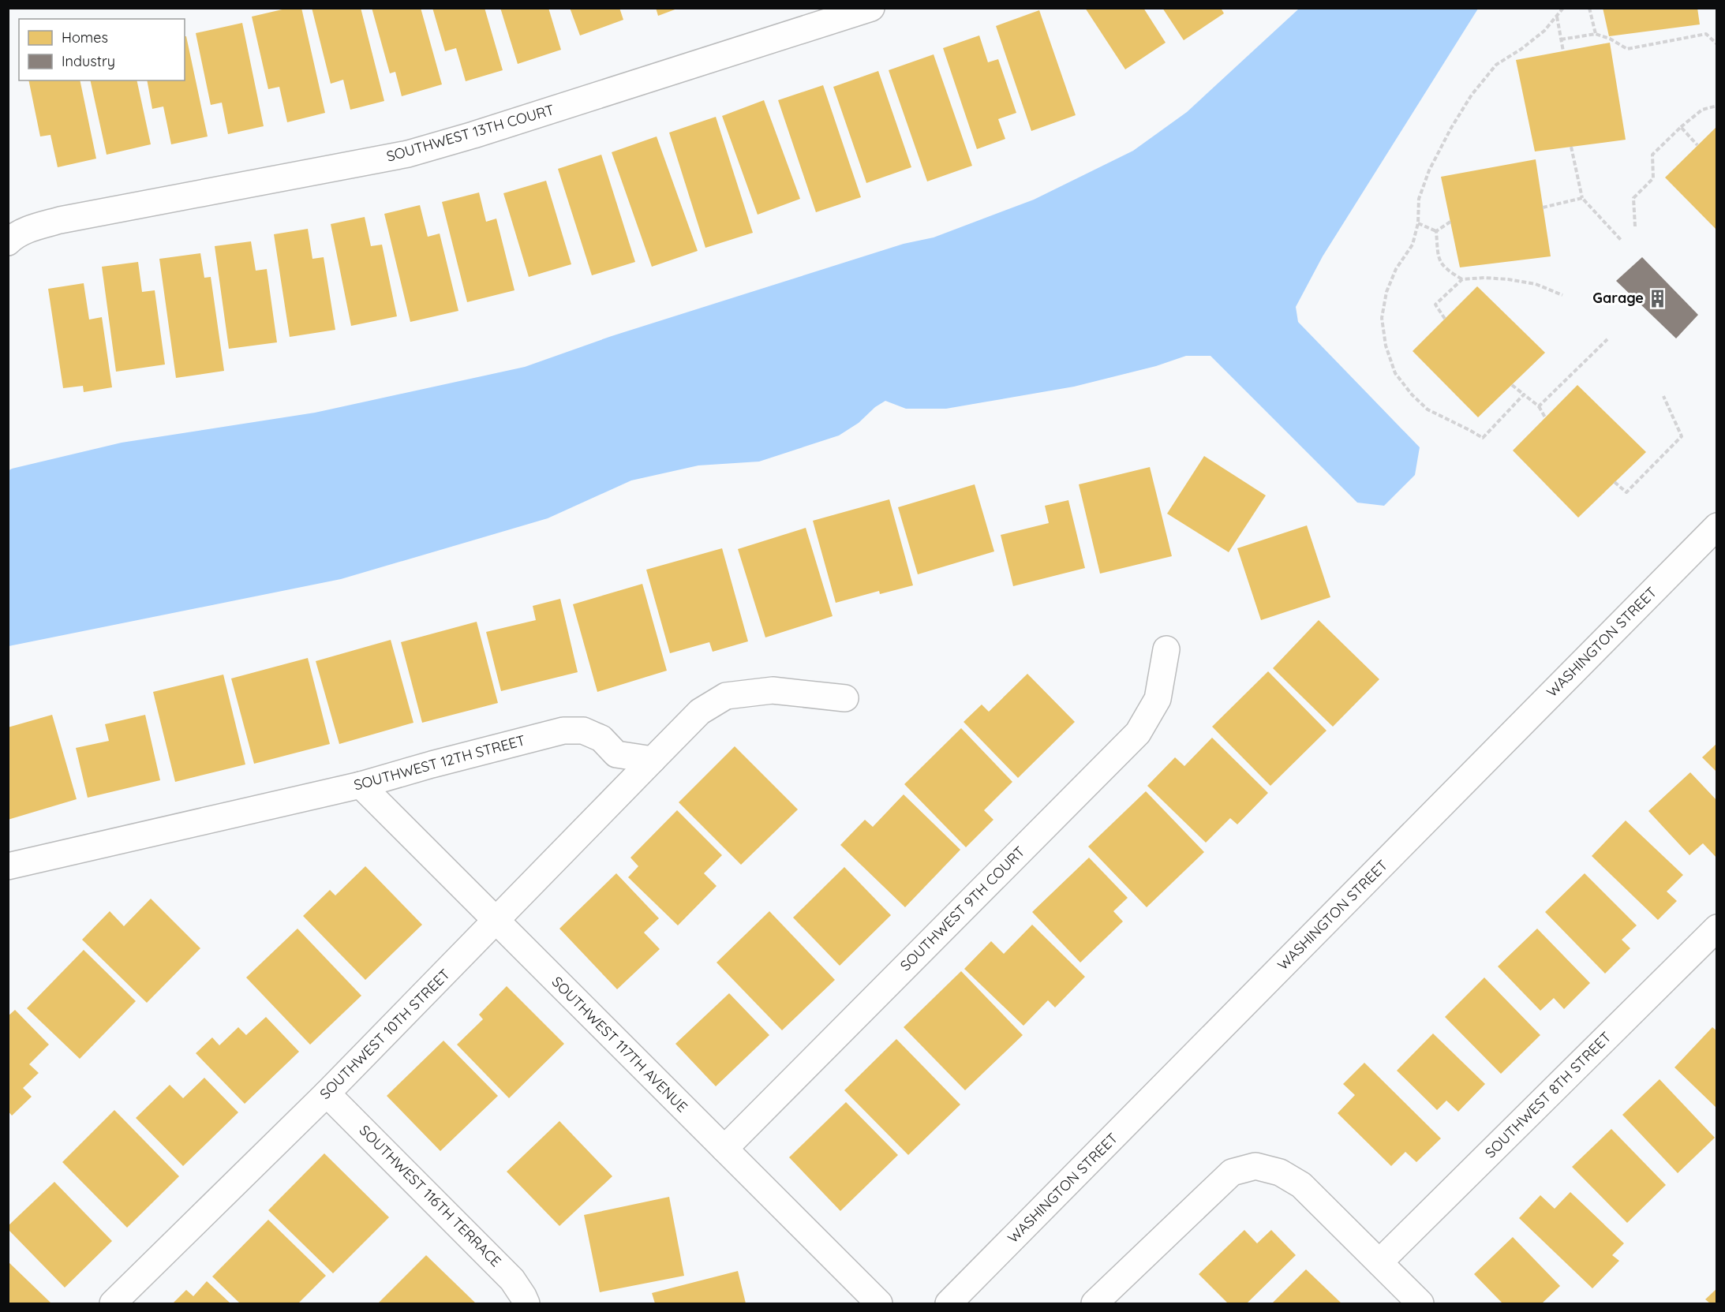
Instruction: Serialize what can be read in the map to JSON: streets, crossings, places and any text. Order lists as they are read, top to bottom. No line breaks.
{"streets":{"street":["SOUTHWEST 13TH COURT","WASHINGTON STREET","SOUTHWEST 12TH STREET","SOUTHWEST 9TH COURT","SOUTHWEST 10TH STREET","SOUTHWEST 117TH AVENUE","SOUTHWEST 8TH STREET","SOUTHWEST 116TH TERRACE"]},"crossings":[["SOUTHWEST 12TH STREET","SOUTHWEST 10TH STREET"],["SOUTHWEST 12TH STREET","SOUTHWEST 117TH AVENUE"],["SOUTHWEST 9TH COURT","SOUTHWEST 117TH AVENUE"],["SOUTHWEST 10TH STREET","SOUTHWEST 117TH AVENUE"],["SOUTHWEST 10TH STREET","SOUTHWEST 116TH TERRACE"]],"places":{"building":["Garage"]},"legend":["Homes","Industry"]}
